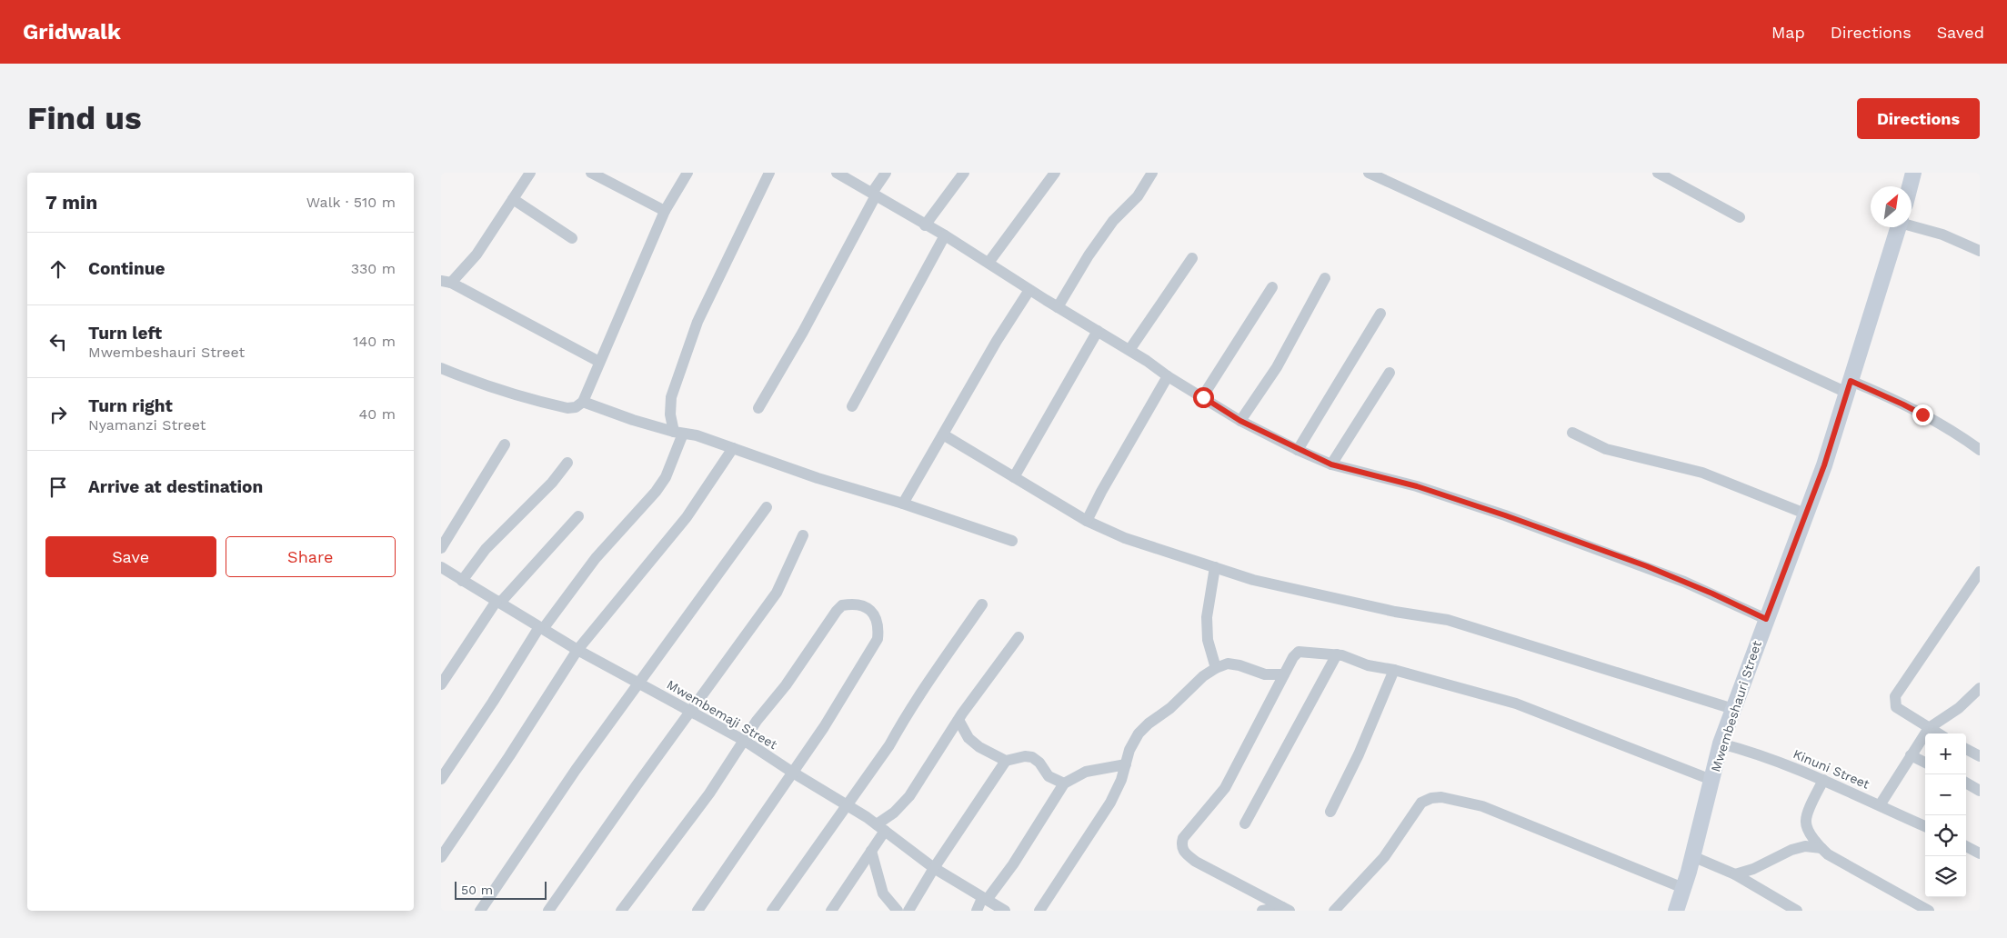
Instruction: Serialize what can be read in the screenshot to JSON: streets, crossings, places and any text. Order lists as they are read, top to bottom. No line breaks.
{"streets":{"street":["Mwembeshauri Street","Mwembemaji Street","Kinuni Street"]},"crossings":[["Mwembeshauri Street","Kinuni Street"]],"scale_bar":"50 m","north":"top right","page":{"header":"Gridwalk","nav":["Map","Directions","Saved"],"buttons":["Directions",["Save","Share"]],"title":"Find us","heading":["7 min","Walk · 510 m"],"list":[["Continue","330 m"],["Turn left","Mwembeshauri Street","140 m"],["Turn right","Nyamanzi Street","40 m"],"Arrive at destination"],"map_buttons":["+","−"],"scale":"50 m"}}
